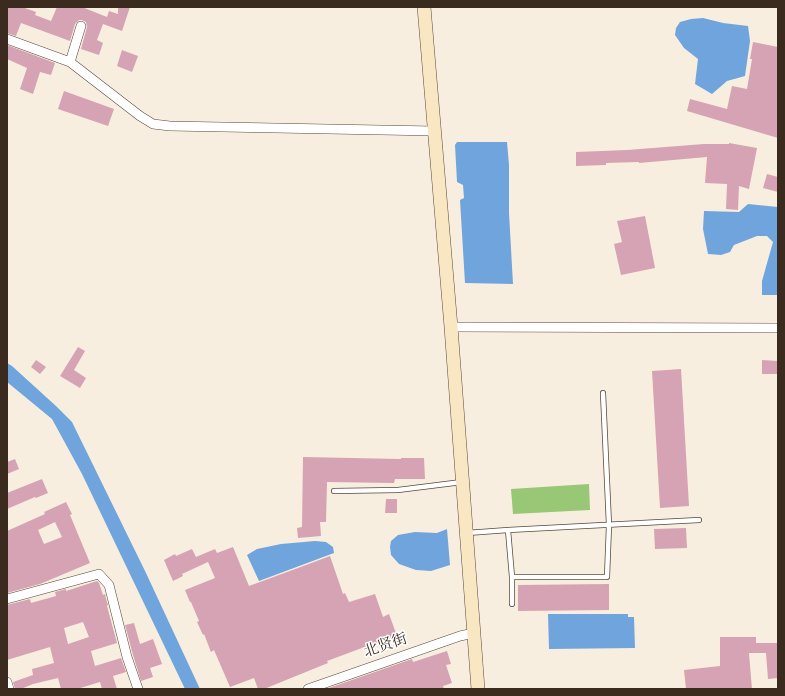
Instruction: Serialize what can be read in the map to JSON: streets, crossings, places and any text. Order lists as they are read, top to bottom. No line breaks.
{"streets":{"street":["北贤街"]}}
